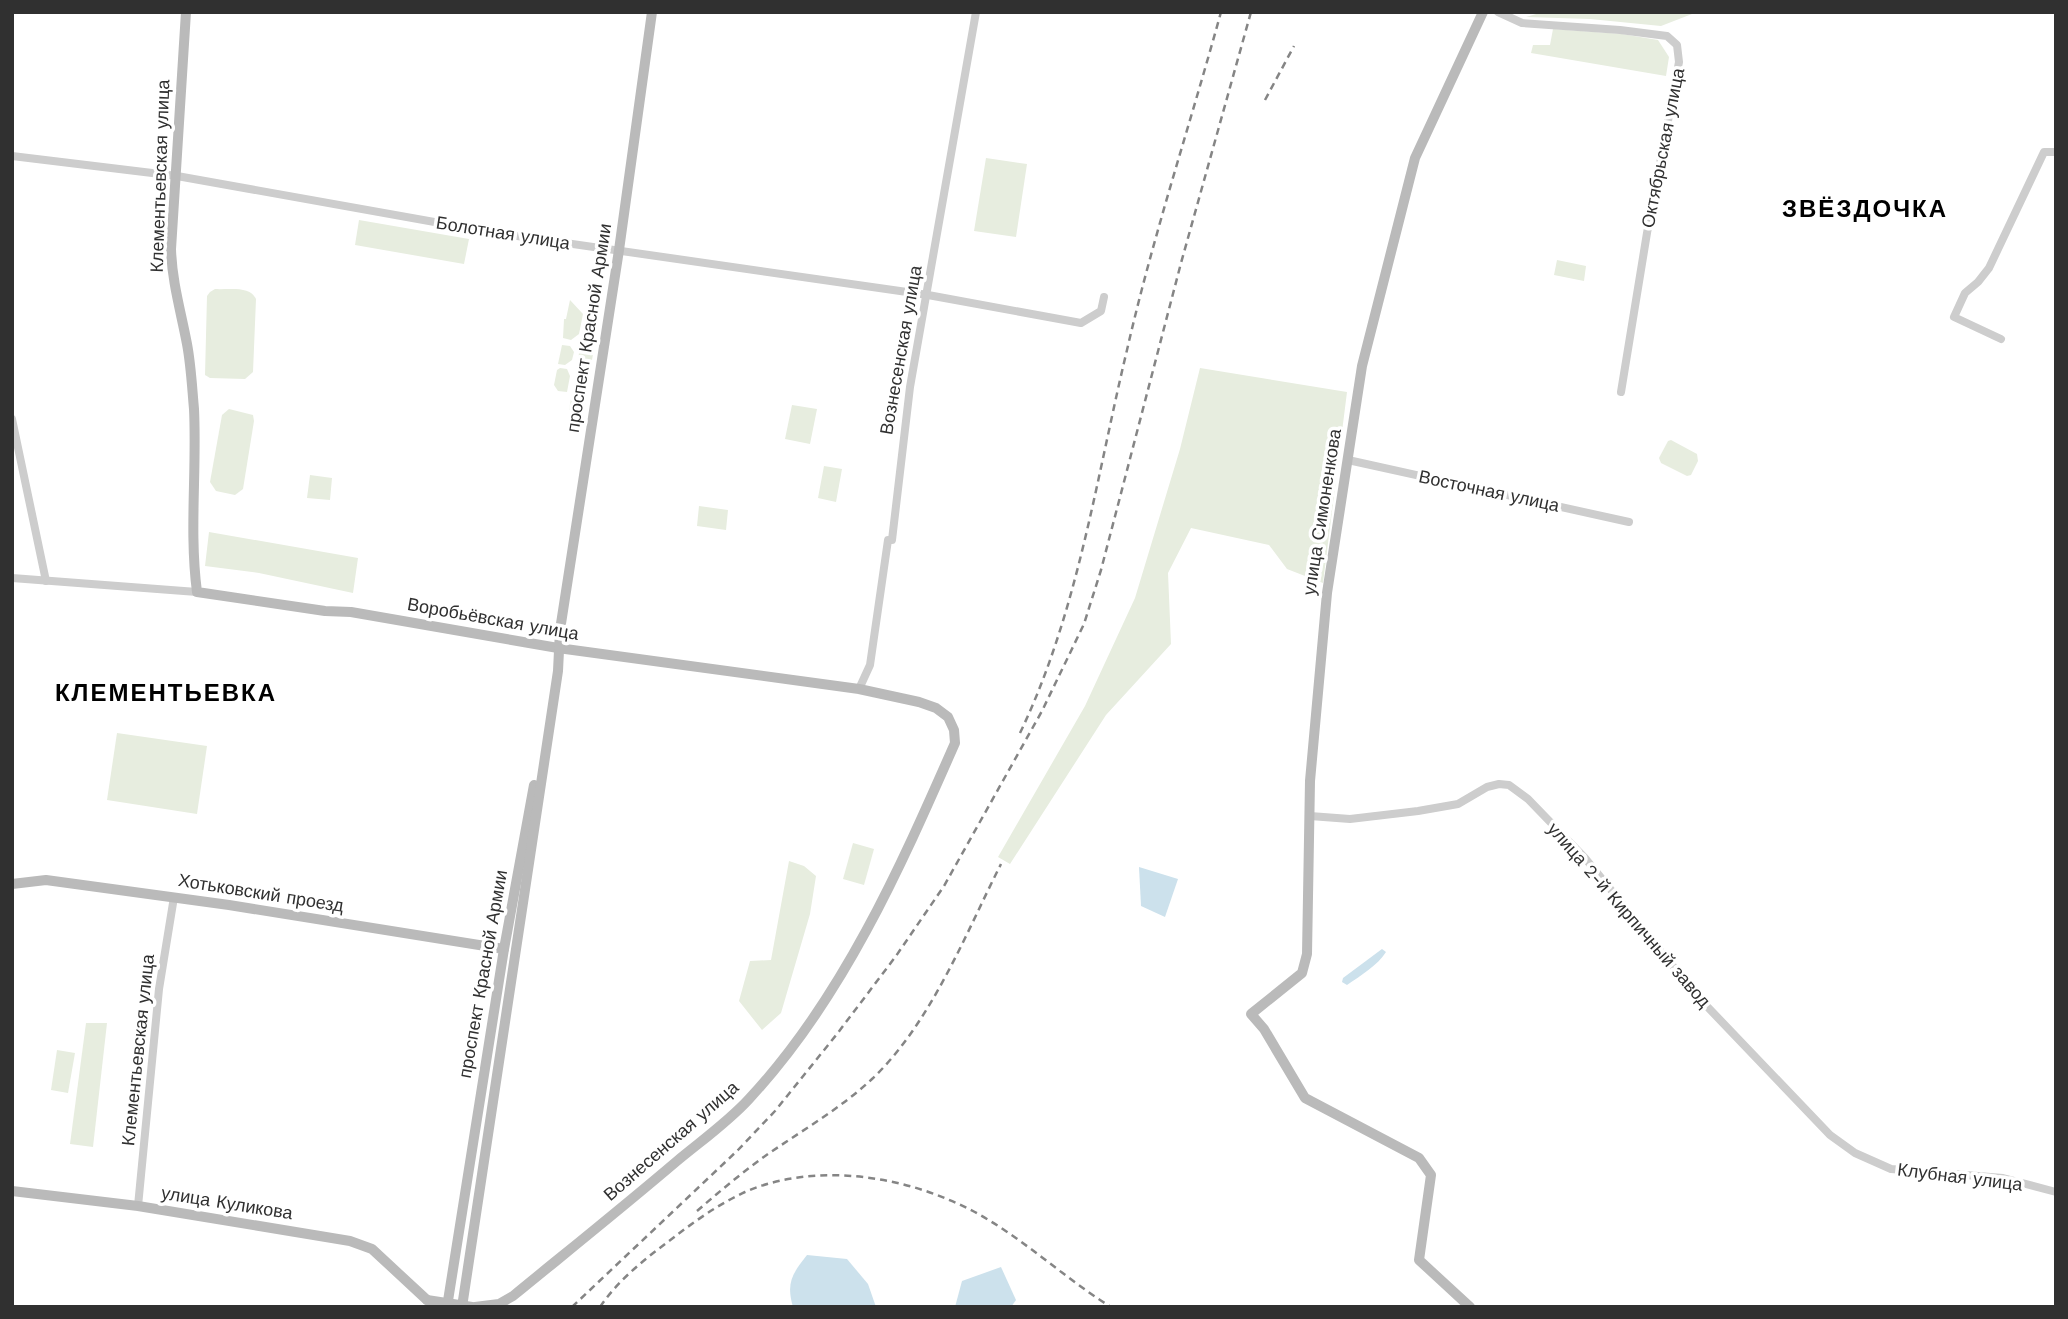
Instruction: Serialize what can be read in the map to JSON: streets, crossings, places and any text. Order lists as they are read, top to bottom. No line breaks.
{"streets":{"main road":["Клементьевская улица","проспект Красной Армии","Вознесенская улица","улица Симоненкова","Воробьёвская улица","Хотьковский проезд","улица Куликова"],"street":["Октябрьская улица","Болотная улица","Восточная улица","улица 2-й Кирпичный завод","Клубная улица"]},"crossings":[["Клементьевская улица","Болотная улица"],["Клементьевская улица","Воробьёвская улица"],["Клементьевская улица","Хотьковский проезд"],["Клементьевская улица","улица Куликова"],["Болотная улица","проспект Красной Армии"],["Болотная улица","Вознесенская улица"],["проспект Красной Армии","Воробьёвская улица"],["проспект Красной Армии","Хотьковский проезд"],["Вознесенская улица","Воробьёвская улица"],["Вознесенская улица","улица Куликова"],["Восточная улица","улица Симоненкова"],["улица Симоненкова","улица 2-й Кирпичный завод"],["улица 2-й Кирпичный завод","Клубная улица"]],"districts":["ЗВЁЗДОЧКА","КЛЕМЕНТЬЕВКА"]}
